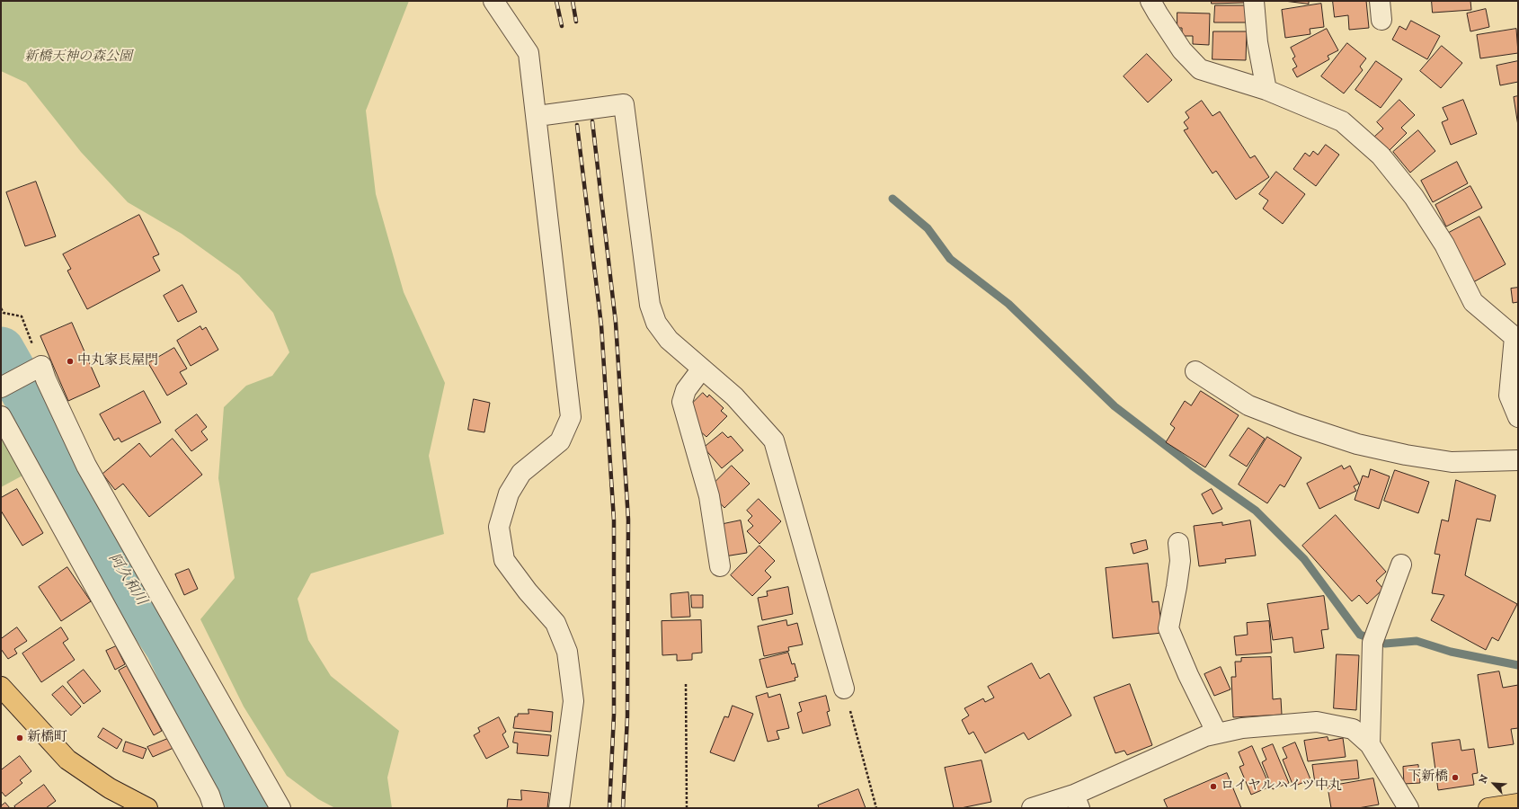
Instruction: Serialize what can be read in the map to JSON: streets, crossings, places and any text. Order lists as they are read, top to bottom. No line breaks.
{"water":["阿久和川"],"parks":["新橋天神の森公園"],"places":["中丸家長屋門","新橋町","下新橋","ロイヤルハイツ中丸"],"north":"top left"}
